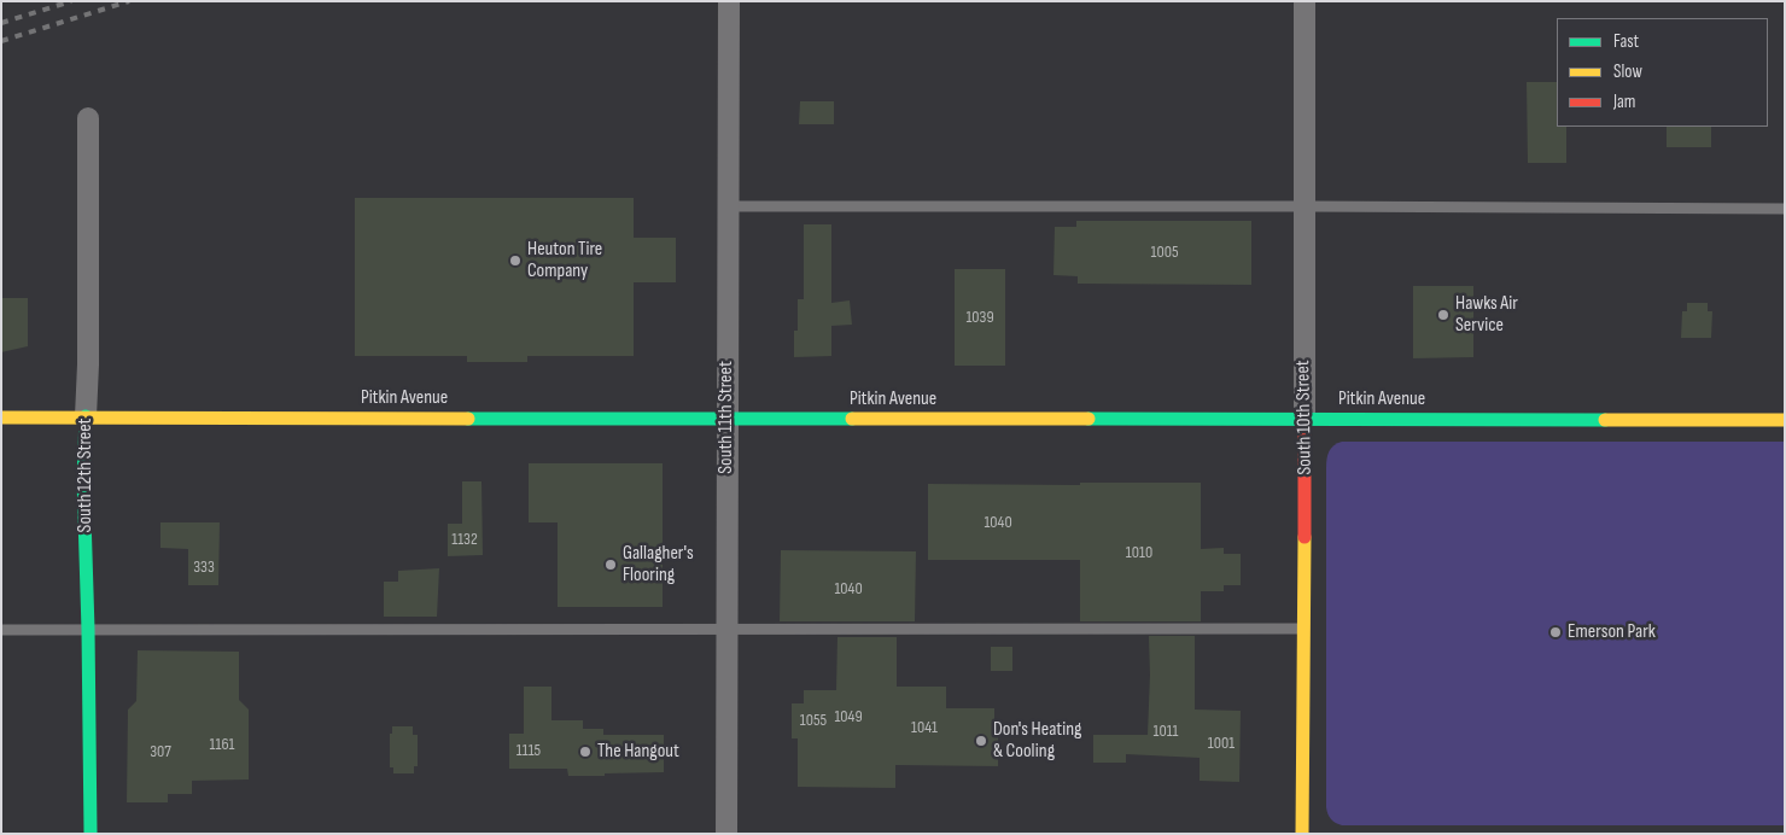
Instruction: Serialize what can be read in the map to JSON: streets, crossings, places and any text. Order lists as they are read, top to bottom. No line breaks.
{"streets":{"main road":["Pitkin Avenue","South 10th Street","South 12th Street"],"street":["South 11th Street"]},"crossings":[["Pitkin Avenue","South 11th Street"],["Pitkin Avenue","South 10th Street"],["Pitkin Avenue","South 12th Street"]],"places":["Heuton Tire Company","Hawks Air Service","Gallagher's Flooring","Emerson Park","Don's Heating & Cooling","The Hangout"],"house_numbers":["1005","1039","1040","1132","1010","333","1040","1049","1055","1041","1011","1001","1161","1115","307"],"legend":["Fast","Slow","Jam"]}
